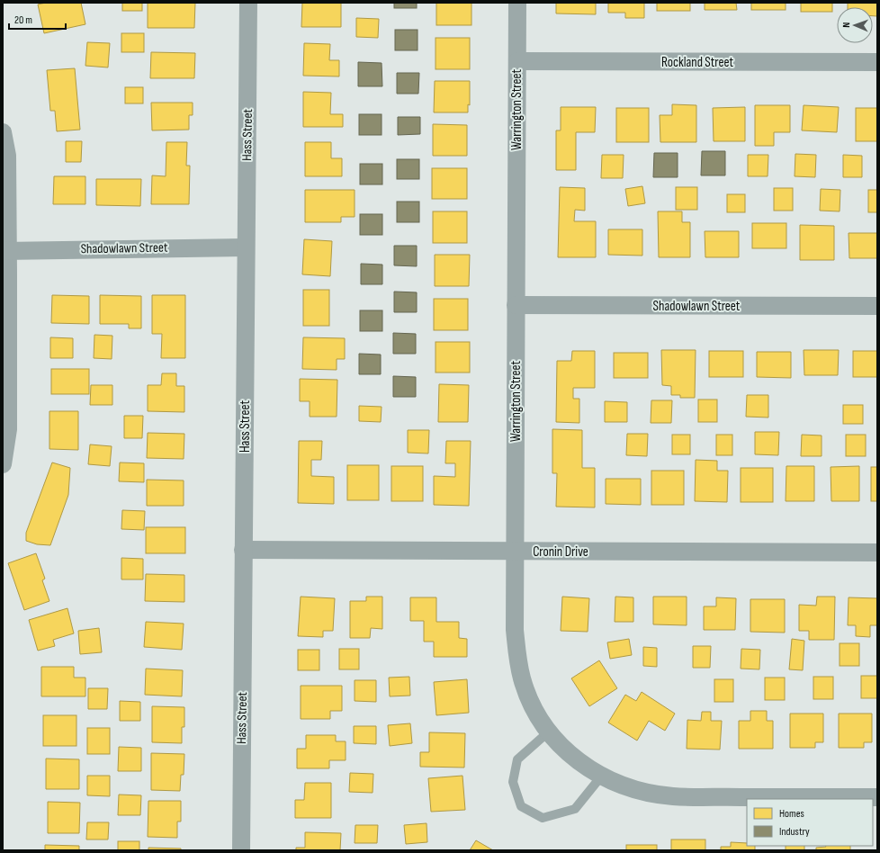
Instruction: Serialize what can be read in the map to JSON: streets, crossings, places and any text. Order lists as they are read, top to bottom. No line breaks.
{"streets":{"street":["Rockland Street","Warrington Street","Hass Street","Shadowlawn Street","Cronin Drive"]},"crossings":[["Rockland Street","Warrington Street"],["Warrington Street","Shadowlawn Street"],["Warrington Street","Cronin Drive"],["Hass Street","Shadowlawn Street"],["Hass Street","Cronin Drive"]],"legend":["Homes","Industry"],"scale_bar":"20 m","north":"left"}
